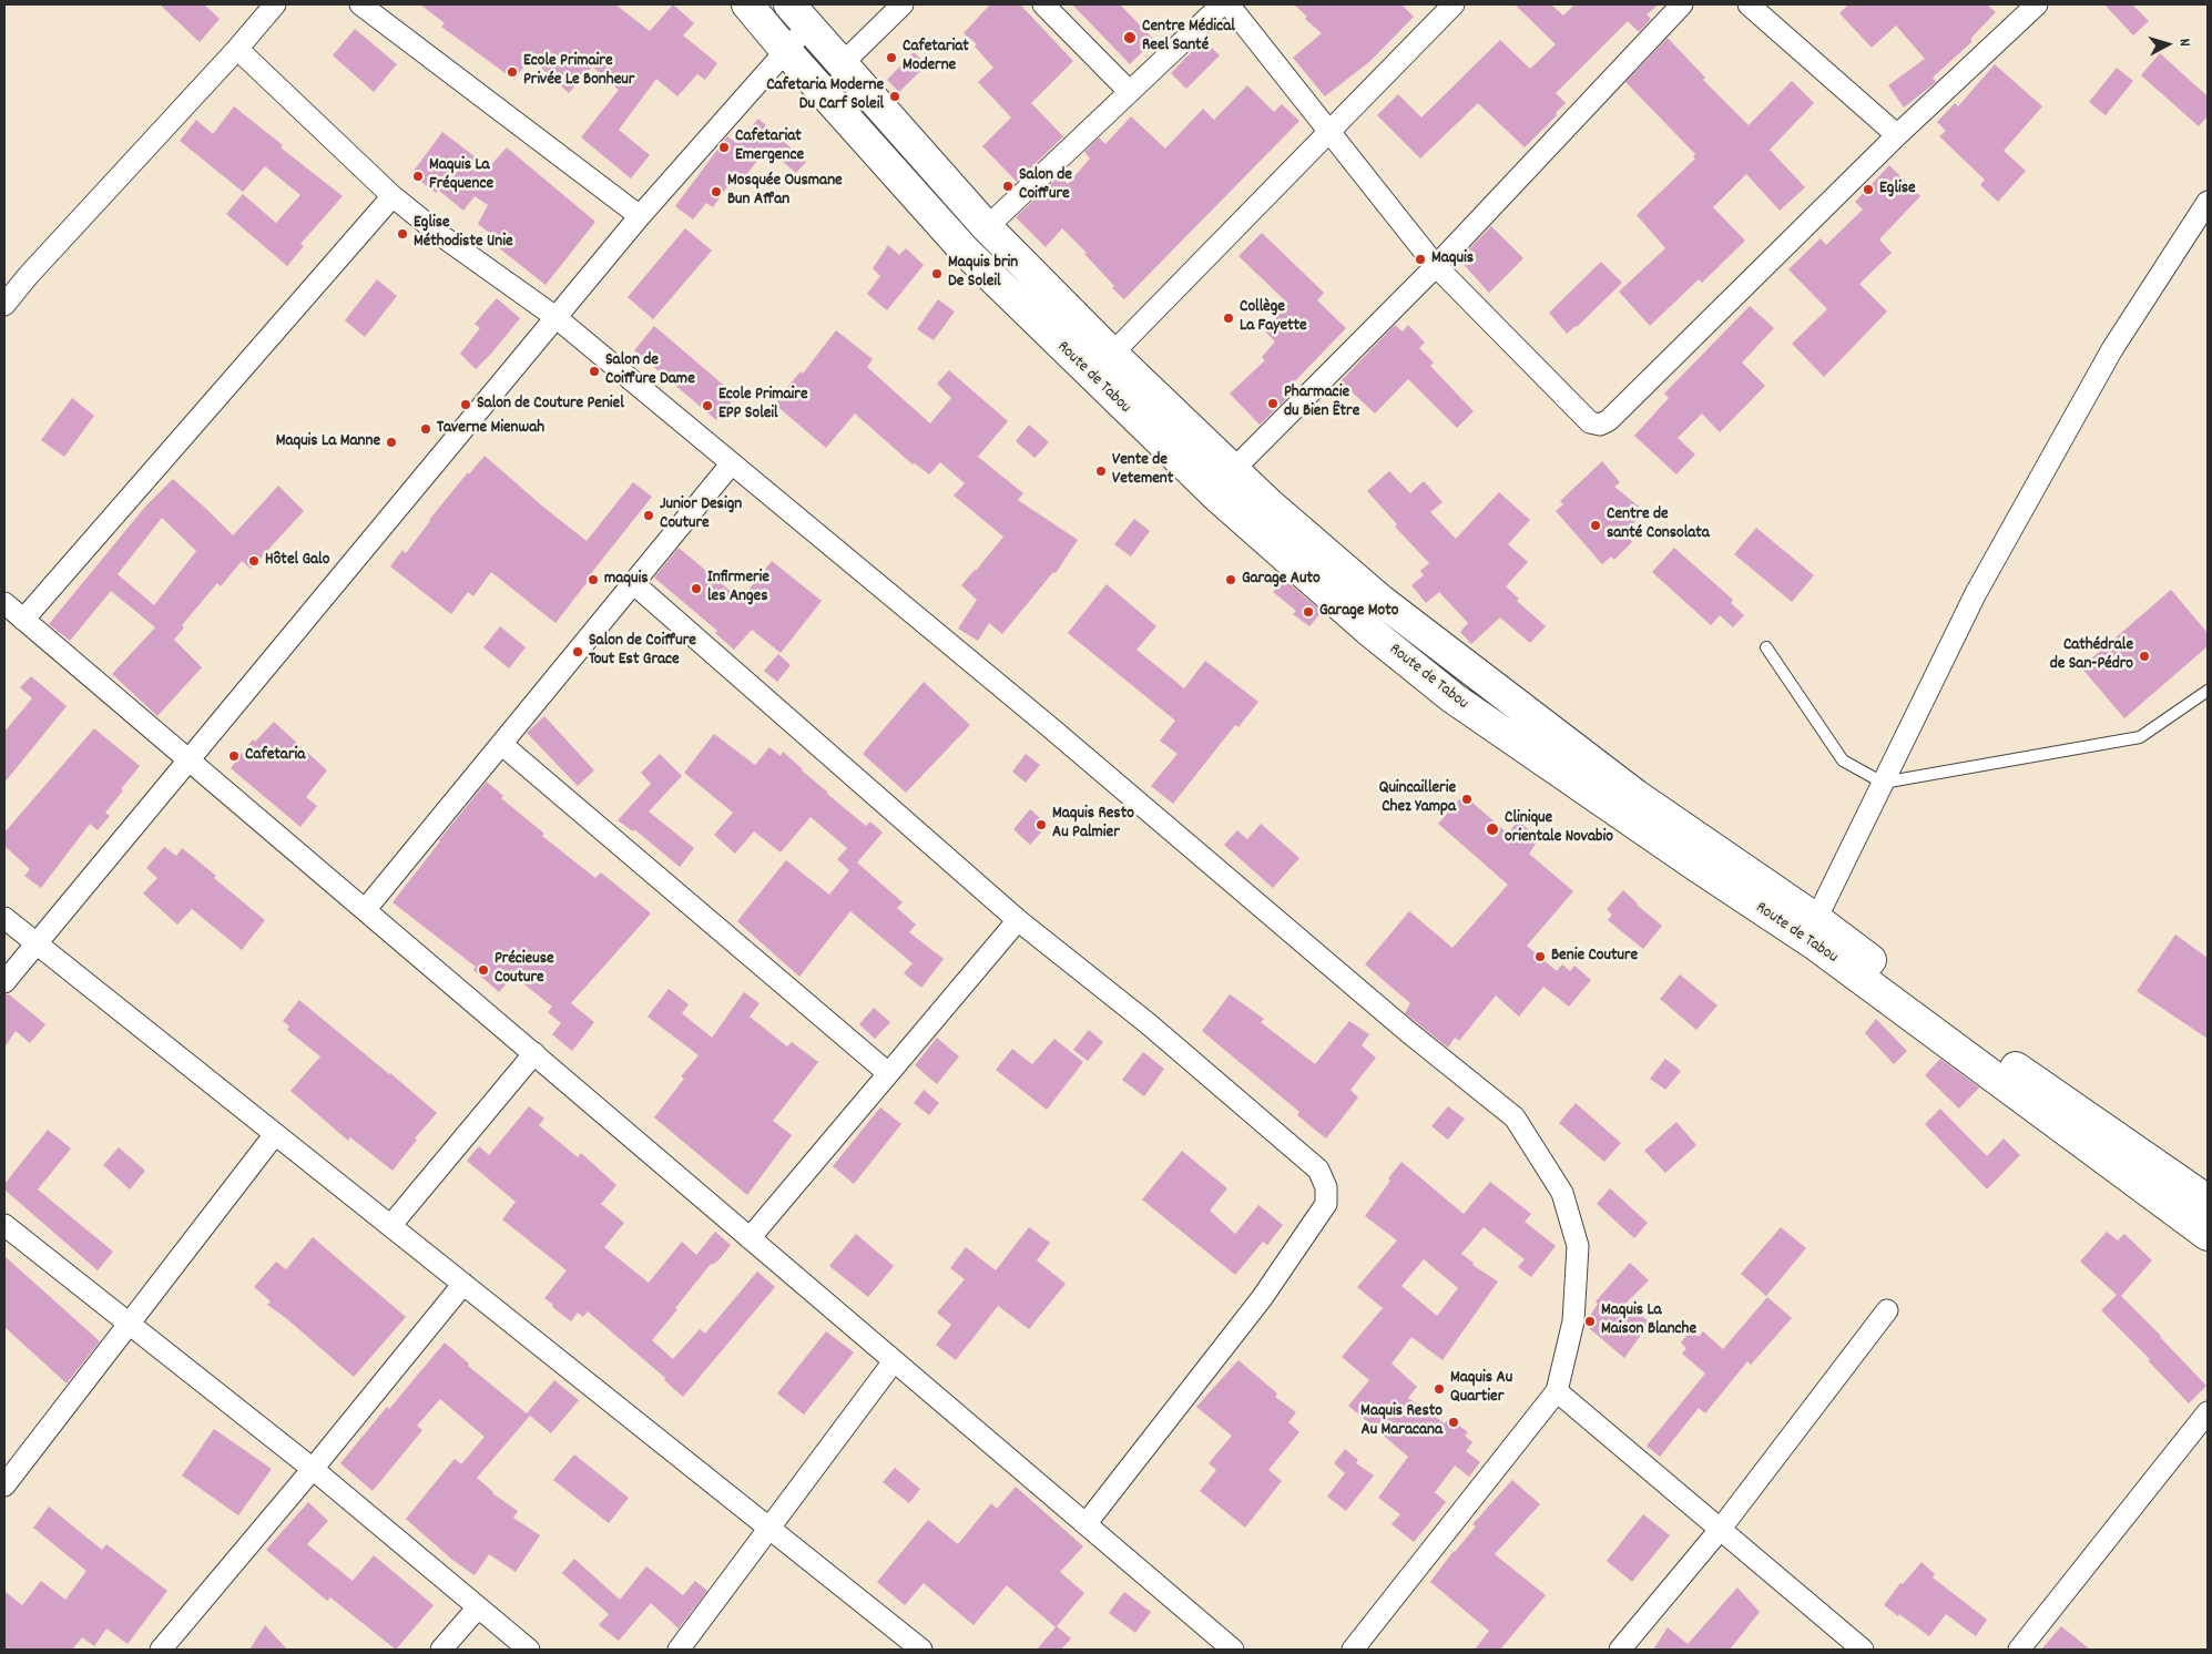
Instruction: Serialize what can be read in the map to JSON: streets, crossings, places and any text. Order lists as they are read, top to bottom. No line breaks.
{"streets":{"main road":["Route de Tabou"]},"places":["Centre Médical Reel Santé","Cafetariat Moderne","Ecole Primaire Privée Le Bonheur","Cafetaria Moderne Du Carf Soleil","Cafetariat Emergence","Maquis La Fréquence","Salon de Coiffure","Eglise","Mosquée Ousmane Bun Affan","Eglise Méthodiste Unie","Maquis","Maquis brin De Soleil","Collège La Fayette","Salon de Coiffure Dame","Pharmacie du Bien Être","Salon de Couture Peniel","Ecole Primaire EPP Soleil","Taverne Mienwah","Maquis La Manne","Vente de Vetement","Junior Design Couture","Centre de santé Consolata","Hôtel Galo","maquis","Garage Auto","Infirmerie les Anges","Garage Moto","Salon de Coiffure Tout Est Grace","Cathédrale de San-Pédro","Cafetaria","Quincaillerie Chez Yampa","Maquis Resto Au Palmier","Clinique orientale Novabio","Benie Couture","Précieuse Couture","Maquis La Maison Blanche","Maquis Au Quartier","Maquis Resto Au Maracana"],"north":"right"}
